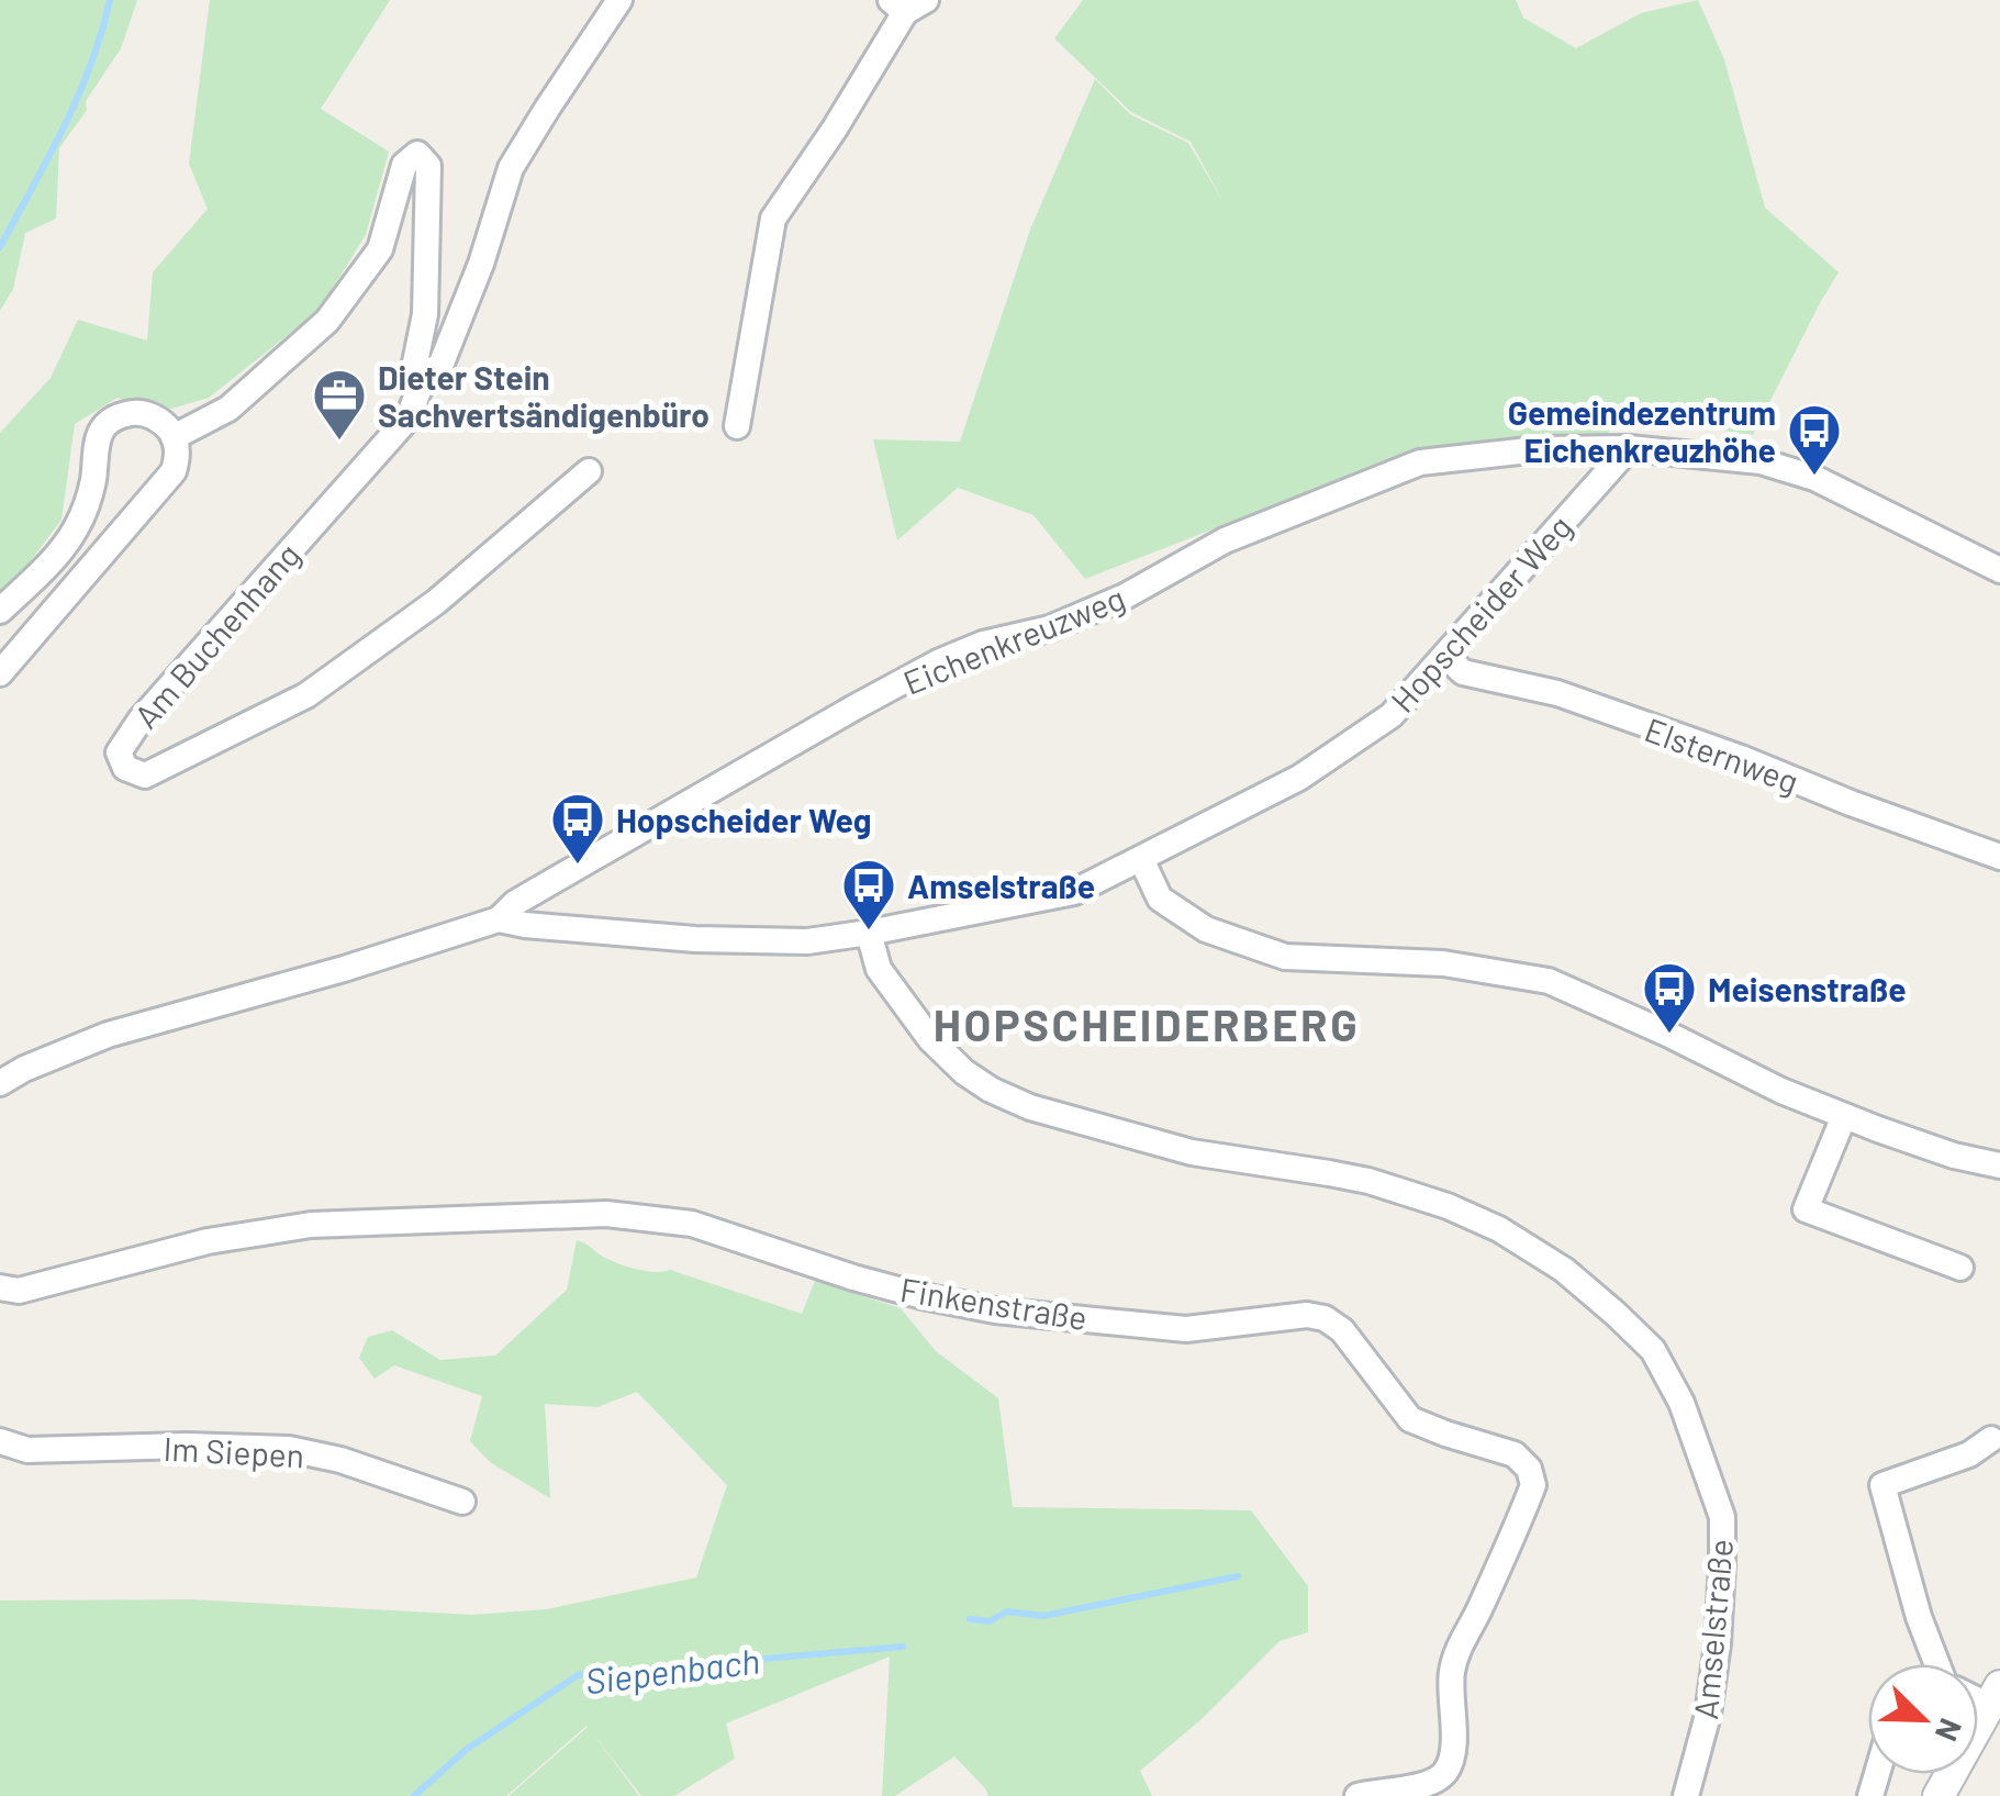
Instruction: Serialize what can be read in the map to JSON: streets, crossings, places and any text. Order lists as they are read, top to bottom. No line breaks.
{"streets":{"street":["Hopscheider Weg","Am Buchenhang","Eichenkreuzweg","Elsternweg","Finkenstraße","Im Siepen","Amselstraße"]},"crossings":[["Hopscheider Weg","Eichenkreuzweg"],["Hopscheider Weg","Elsternweg"],["Hopscheider Weg","Amselstraße"]],"districts":["HOPSCHEIDERBERG"],"water":["Siepenbach"],"places":{"office":["Dieter Stein Sachvertsändigenbüro"],"bus stop":["Gemeindezentrum Eichenkreuzhöhe","Hopscheider Weg","Amselstraße","Meisenstraße"]},"north":"bottom right"}
